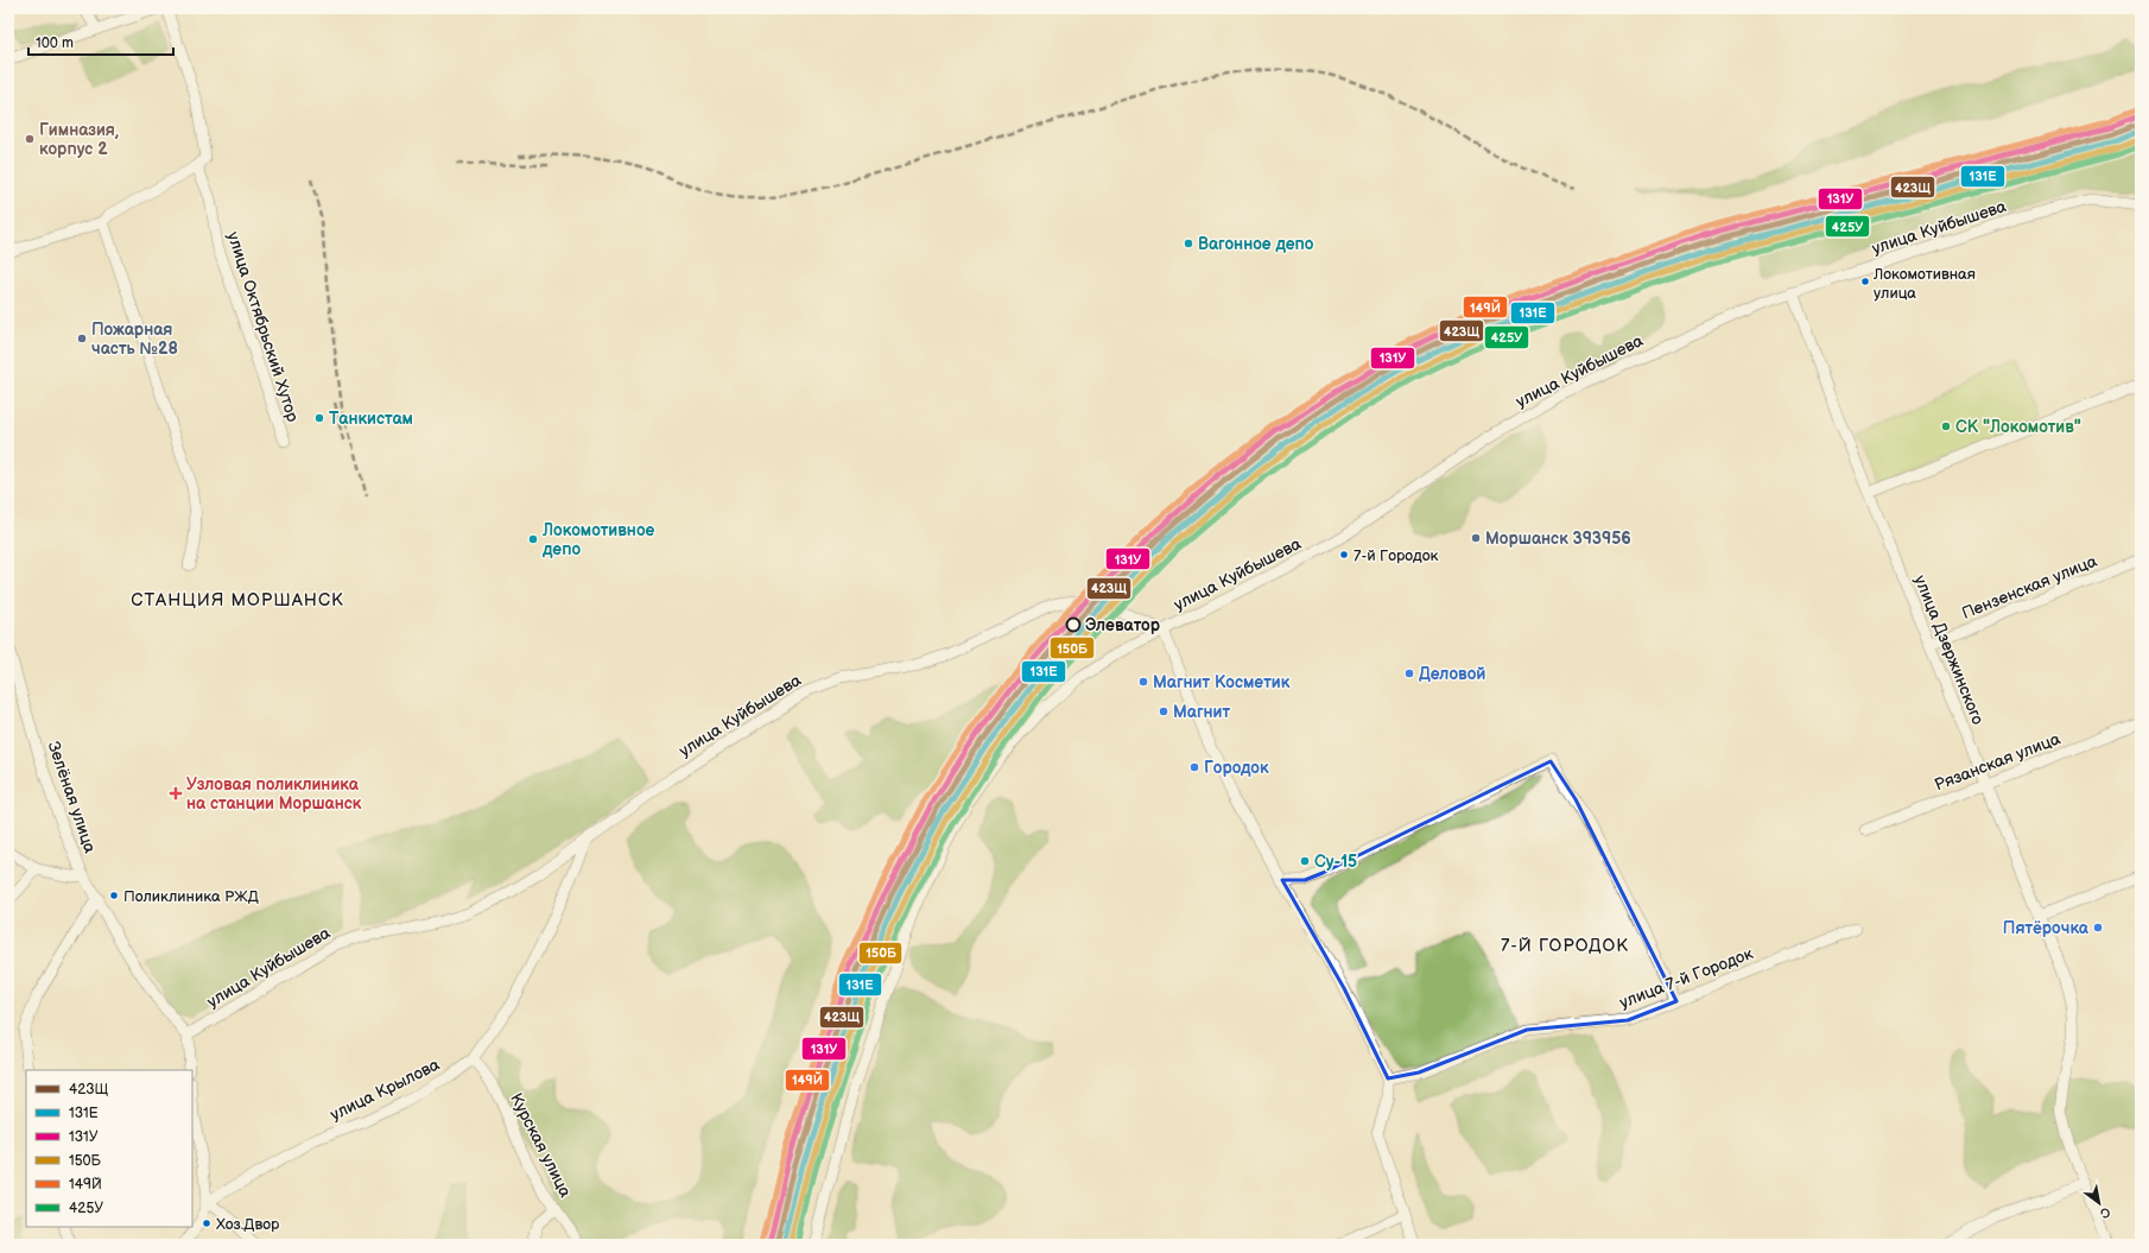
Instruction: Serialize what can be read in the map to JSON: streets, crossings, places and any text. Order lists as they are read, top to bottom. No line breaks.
{"streets":{"street":["улица Куйбышева","улица Октябрьский Хутор","Пензенская улица","улица Дзержинского","Рязанская улица","Зелёная улица","улица 7-й Городок","улица Крылова","Курская улица"]},"crossings":[["улица Куйбышева","улица Дзержинского"],["улица Куйбышева","Зелёная улица"],["улица Куйбышева","улица Крылова"],["Пензенская улица","улица Дзержинского"],["улица Дзержинского","Рязанская улица"],["улица Крылова","Курская улица"]],"districts":["СТАНЦИЯ МОРШАНСК","7-Й ГОРОДОК"],"places":{"other":["Гимназия, корпус 2","Вагонное депо","Локомотивная улица","Пожарная часть №28","Танкистам","СК \"Локомотив\"","Моршанск 393956","Локомотивное депо","7-й Городок","Элеватор","Деловой","Магнит Косметик","Магнит","Городок","Су-15","Поликлиника РЖД","Пятёрочка","Хоз.Двор"],"health":["Узловая поликлиника на станции Моршанск"]},"lines":["transit line 149Й","transit line 131У","transit line 423Щ","transit line 131Е","transit line 150Б","transit line 425У"],"legend":["423Щ","131Е","131У","150Б","149Й","425У"],"scale_bar":"100 m","north":"bottom right"}
